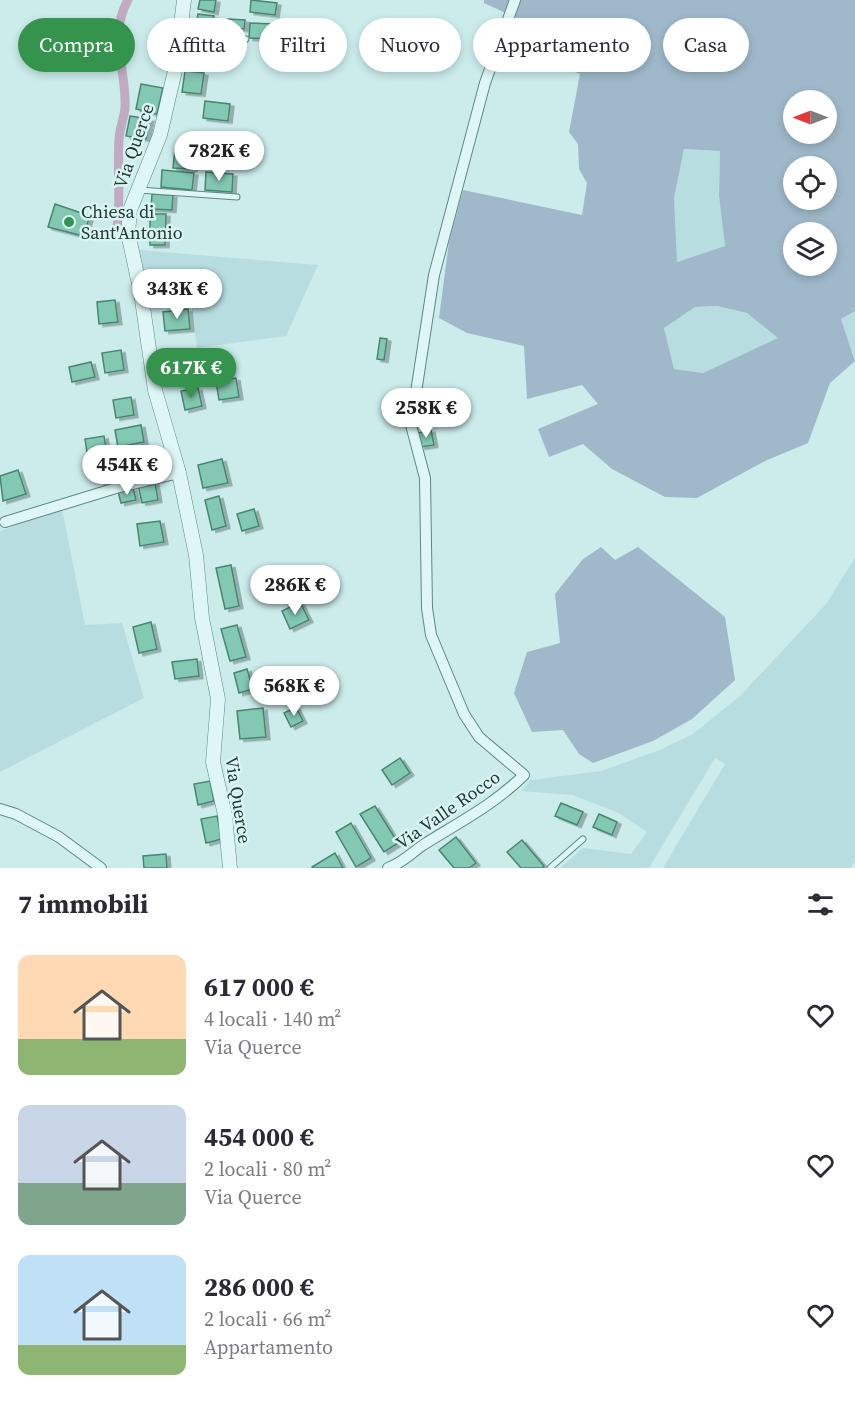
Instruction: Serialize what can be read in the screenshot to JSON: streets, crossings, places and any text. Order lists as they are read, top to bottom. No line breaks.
{"streets":{"street":["Via Querce","Via Valle Rocco"]},"places":["Chiesa di Sant'Antonio"],"north":"left","page":{"chip":["Compra","Affitta","Filtri","Nuovo","Appartamento","Casa"],"price":["782K €","343K €","617K €","258K €","454K €","286K €","568K €"],"heading":"7 immobili","list":[{"name":"617 000 €","note":"4 locali · 140 m² · Via Querce"},{"name":"454 000 €","note":"2 locali · 80 m² · Via Querce"},{"name":"286 000 €","note":"2 locali · 66 m² · Appartamento"}]}}
